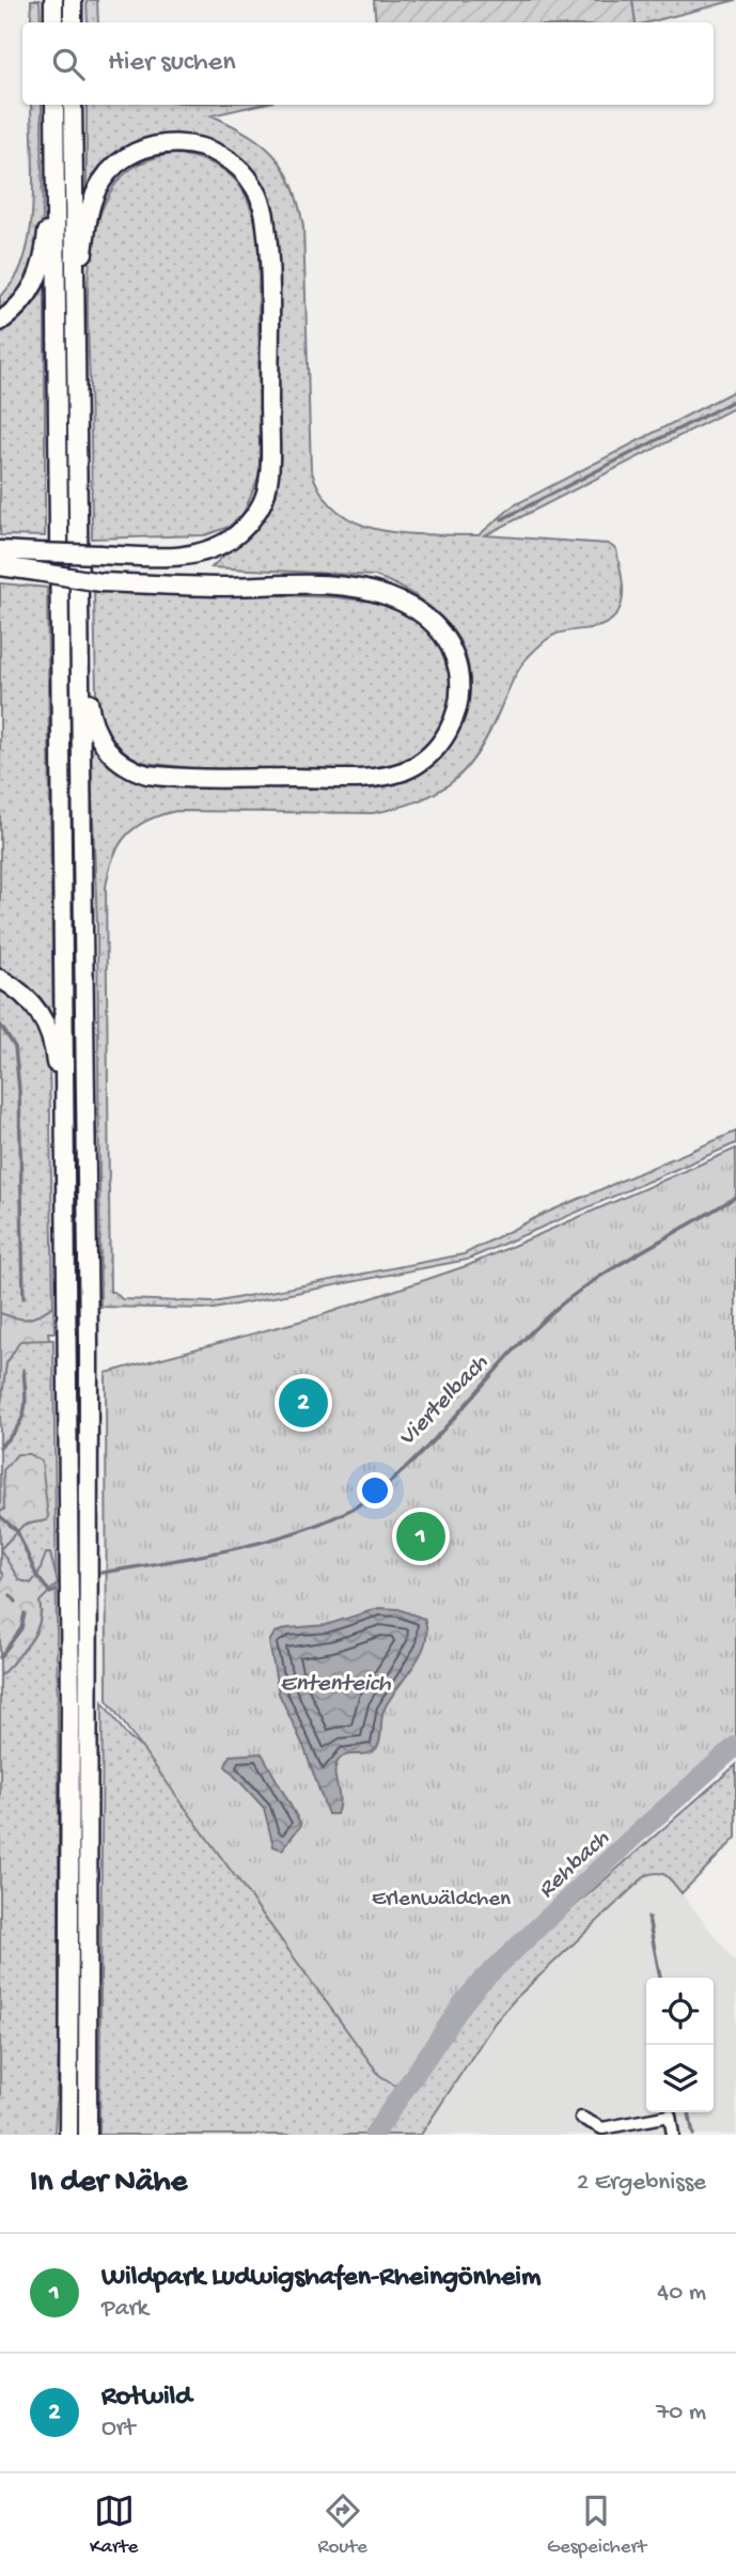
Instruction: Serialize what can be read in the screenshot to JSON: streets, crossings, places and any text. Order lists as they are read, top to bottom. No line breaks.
{"water":["Viertelbach","Ententeich","Rehbach"],"parks":["Erlenwäldchen"],"page":{"search":"Hier suchen","pins":["2","1"],"heading":["In der Nähe","2 Ergebnisse"],"list":[{"mark":"1","name":"Wildpark Ludwigshafen-Rheingönheim","note":"Park","value":"40 m"},{"mark":"2","name":"Rotwild","note":"Ort","value":"70 m"}],"nav":["Karte","Route","Gespeichert"]}}
